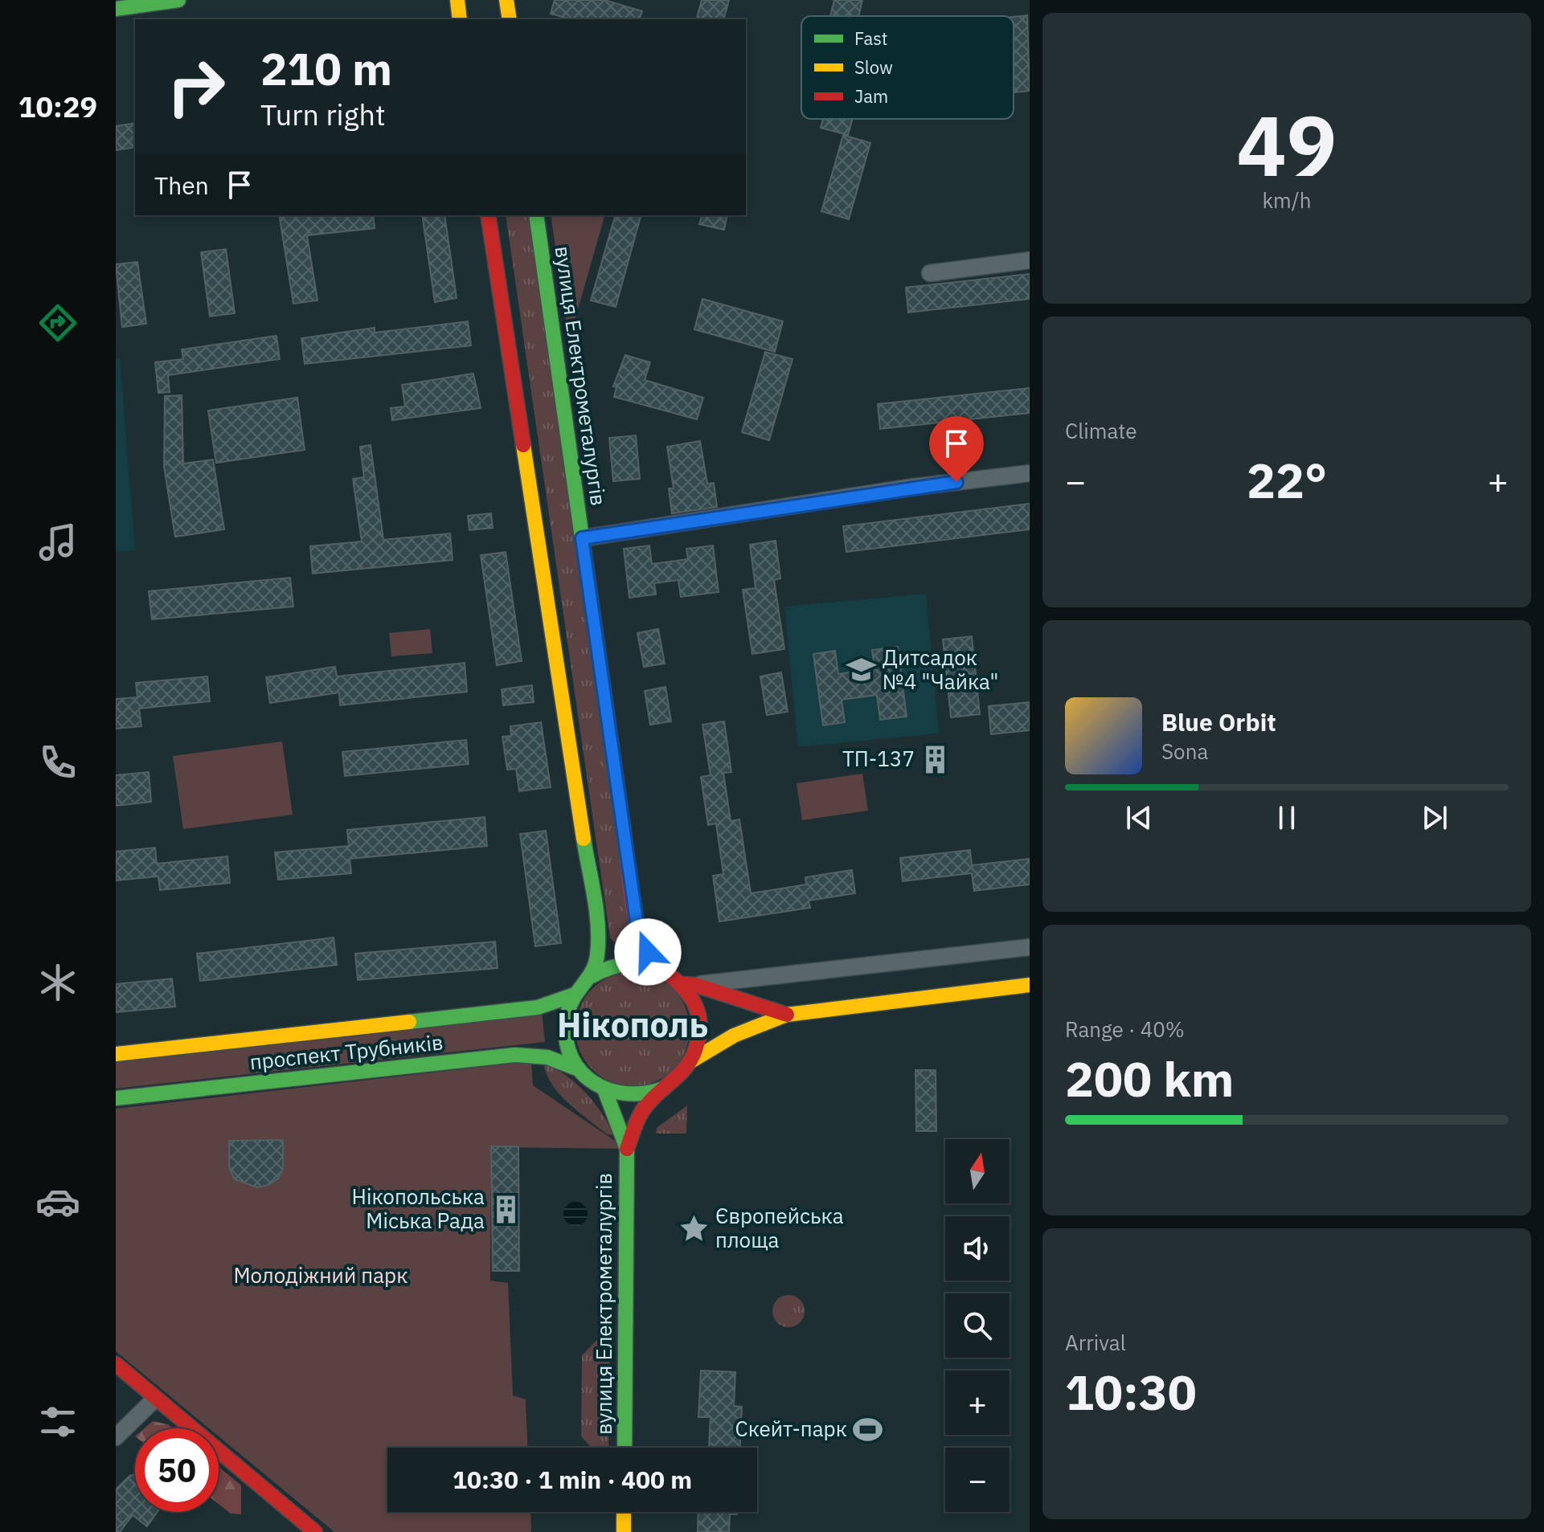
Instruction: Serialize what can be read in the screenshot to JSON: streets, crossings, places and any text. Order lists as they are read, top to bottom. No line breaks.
{"streets":{"main road":["вулиця Електрометалургів","проспект Трубників"]},"crossings":[["вулиця Електрометалургів","проспект Трубників"]],"districts":["Нікополь"],"parks":["Молодіжний парк"],"places":{"school or university":["Дитсадок №4 \"Чайка\""],"building":["ТП-137","Нiкопольська Міська Рада"],"place":["Європейська площа"],"sports":["Скейт-парк"]},"legend":["Fast","Slow","Jam"],"north":"top","page":{"tabs":"10:29","tile":[["49","km/h"],"Climate",["Range · 40%","200 km"],["Arrival","10:30"]],"turn":["210 m","Turn right"],"then":"Then","heat":["−","22°","+"],"song":["Blue Orbit","Sona"],"map_buttons":["+","−"],"limit":"50","trip":"10:30 · 1 min · 400 m"}}
